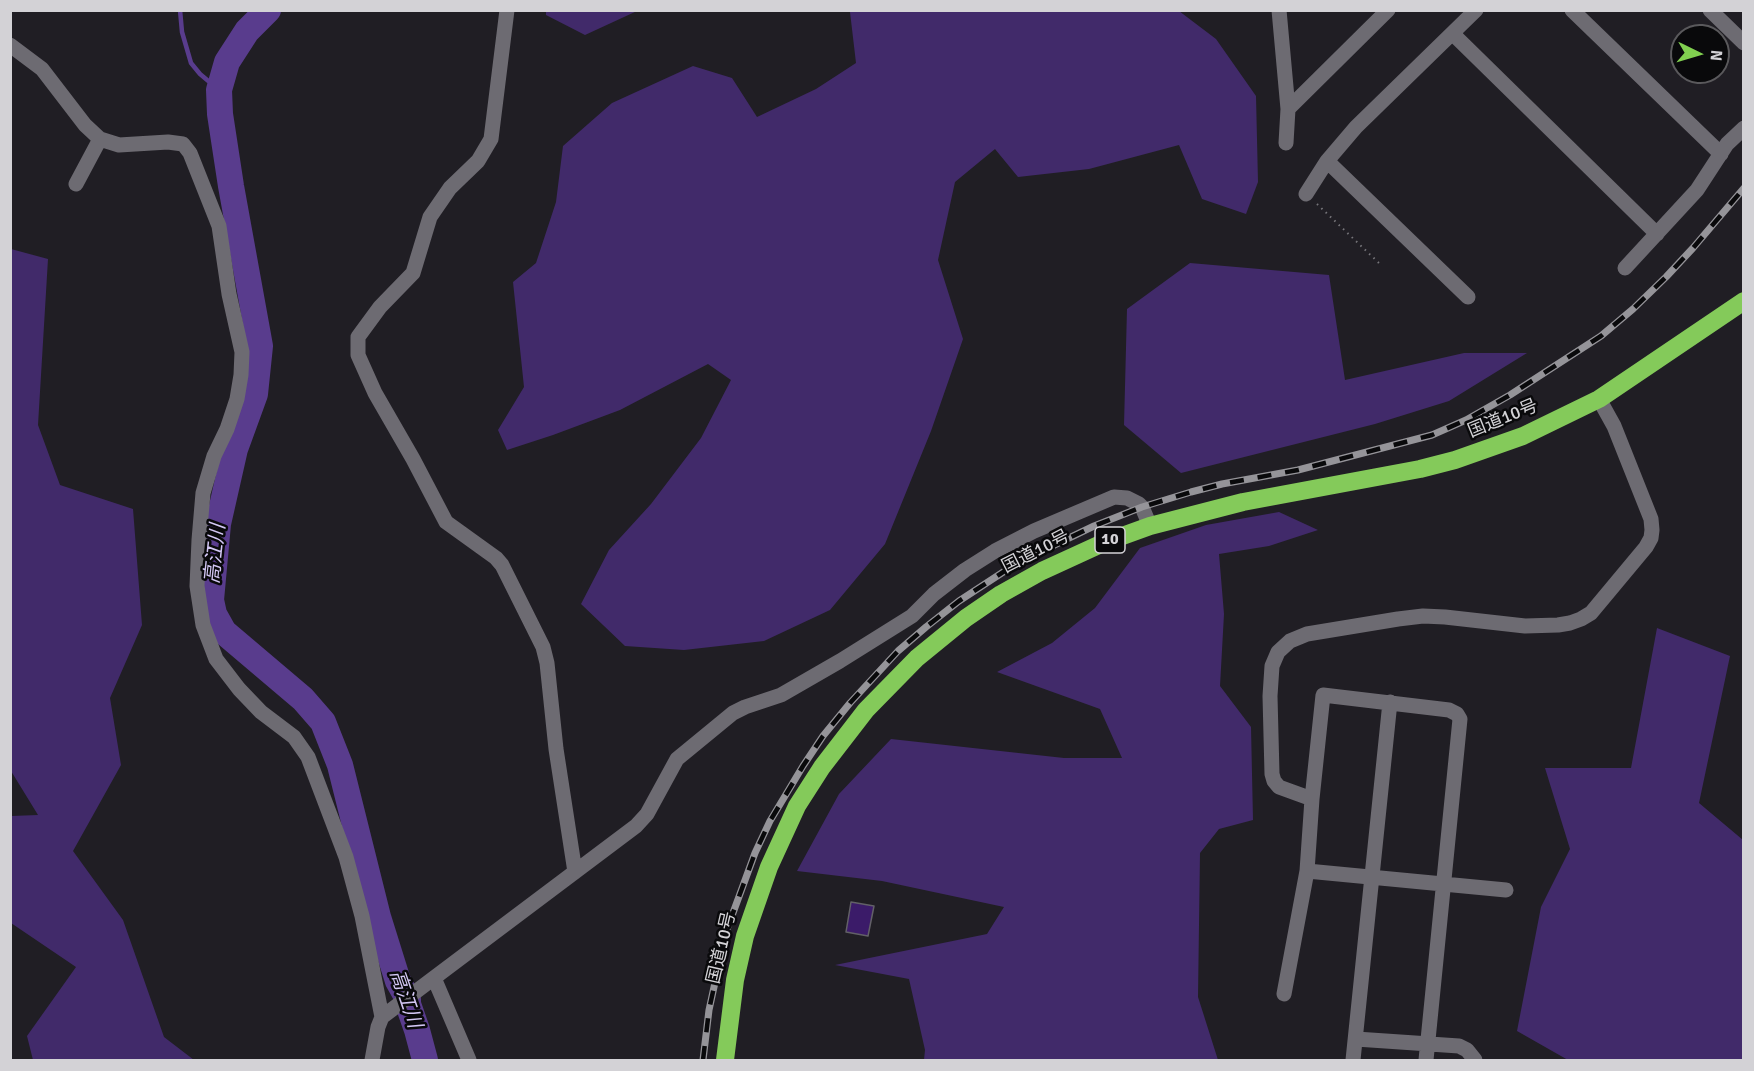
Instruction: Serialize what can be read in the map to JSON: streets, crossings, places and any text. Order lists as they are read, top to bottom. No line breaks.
{"streets":{"highway":["国道10号","10"]},"water":["高江川"],"north":"right"}
